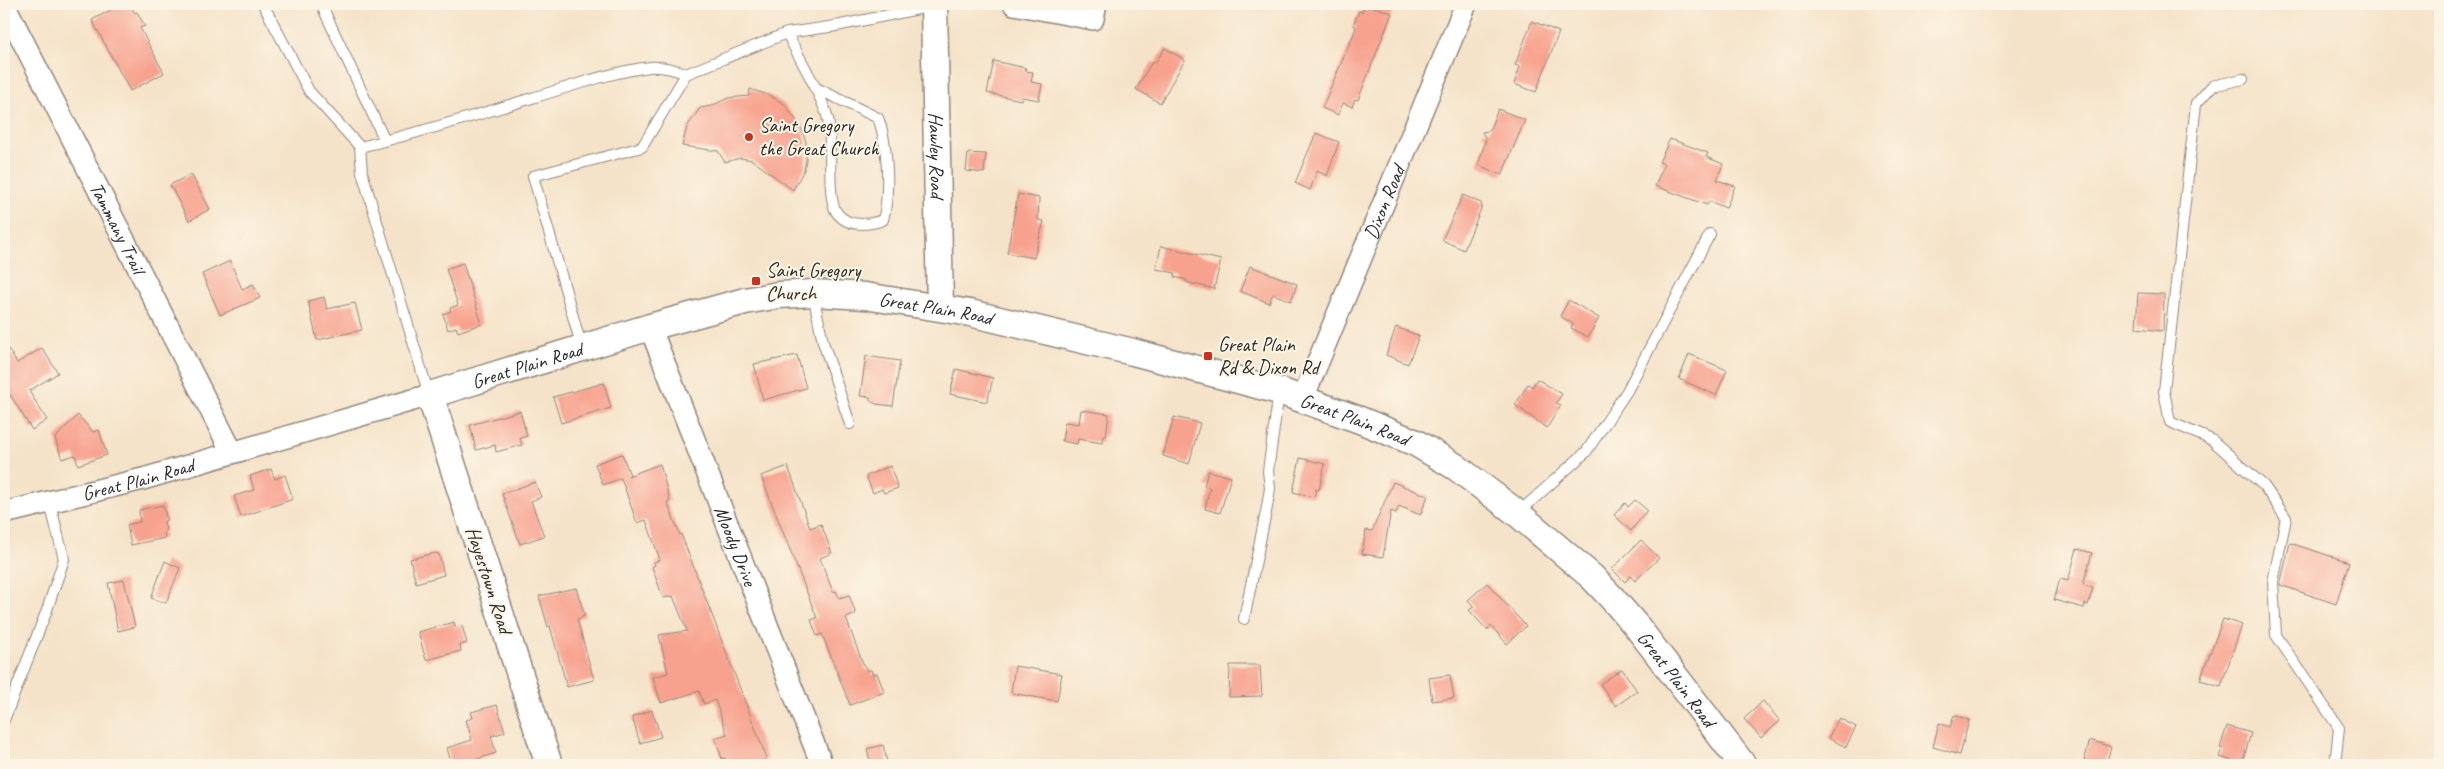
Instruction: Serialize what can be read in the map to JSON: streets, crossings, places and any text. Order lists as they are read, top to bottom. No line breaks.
{"streets":{"street":["Hawley Road","Dixon Road","Tammany Trail","Great Plain Road","Moody Drive","Hayestown Road"]},"crossings":[["Hawley Road","Great Plain Road"],["Dixon Road","Great Plain Road"],["Tammany Trail","Great Plain Road"],["Great Plain Road","Moody Drive"],["Great Plain Road","Hayestown Road"]],"places":{"other":["Saint Gregory the Great Church"],"transit":["Saint Gregory Church","Great Plain Rd & Dixon Rd"]}}
